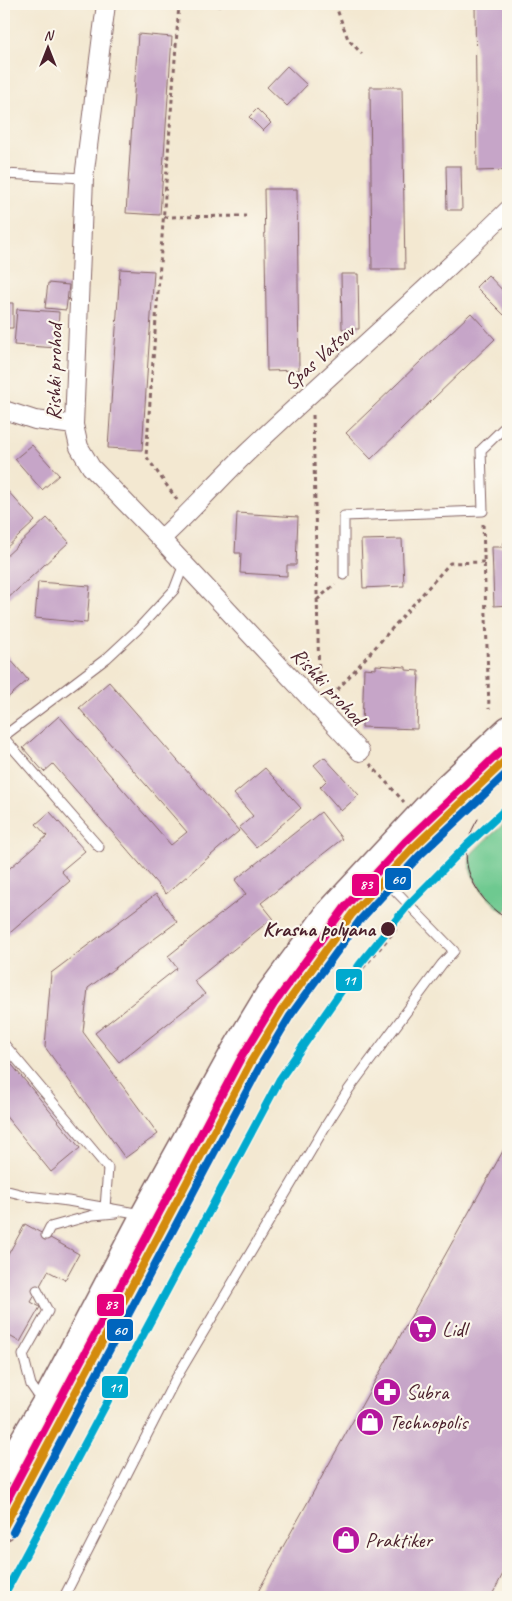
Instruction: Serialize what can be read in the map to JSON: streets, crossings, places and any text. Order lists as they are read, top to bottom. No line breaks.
{"streets":{"street":["Spas Vatsov","Rishki prohod"]},"crossings":[["Spas Vatsov","Rishki prohod"]],"places":{"other":["Krasna polyana"],"supermarket":["Lidl"],"pharmacy":["Subra"],"shop":["Technopolis","Praktiker"]},"lines":["transit line 83","transit line 11","transit line 60"],"north":"top"}
